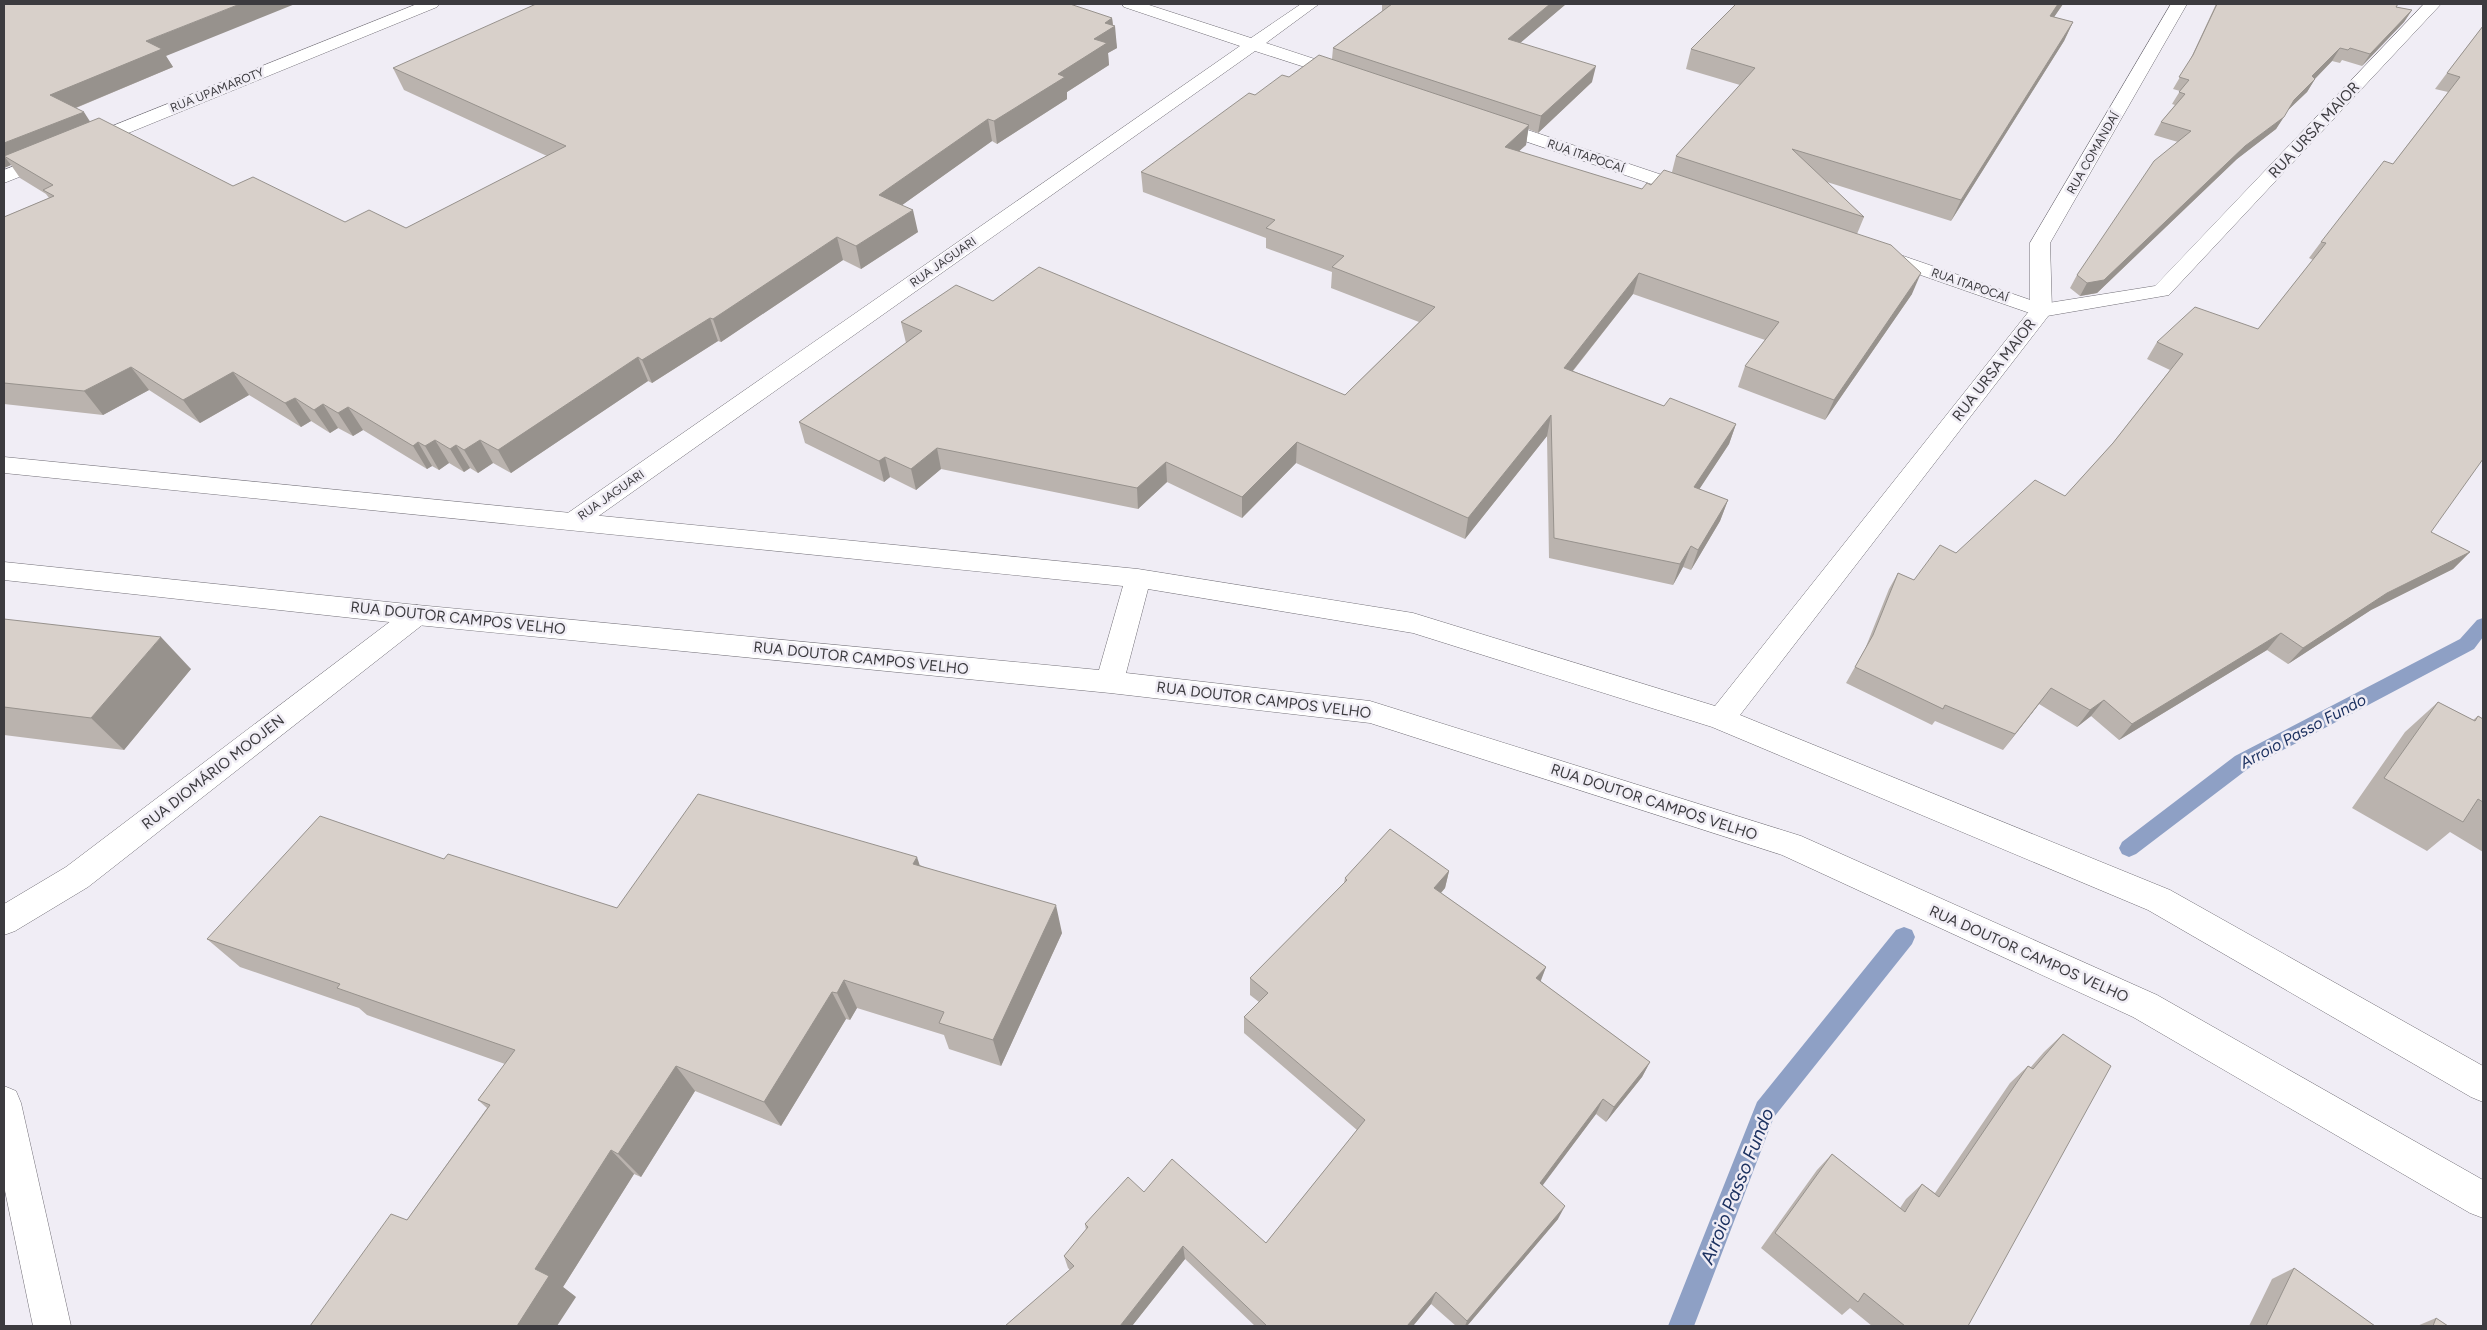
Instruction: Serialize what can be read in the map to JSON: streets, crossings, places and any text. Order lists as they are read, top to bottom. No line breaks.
{"streets":{"street":["RUA UPAMAROTY","RUA URSA MAIOR","RUA COMANDAÍ","RUA ITAPOCAÍ","RUA JAGUARI","RUA DOUTOR CAMPOS VELHO","RUA DIOMÁRIO MOOJEN"]},"crossings":[["RUA URSA MAIOR","RUA COMANDAÍ"],["RUA URSA MAIOR","RUA ITAPOCAÍ"],["RUA COMANDAÍ","RUA ITAPOCAÍ"],["RUA DOUTOR CAMPOS VELHO","RUA DIOMÁRIO MOOJEN"]],"water":["Arroio Passo Fundo"]}
